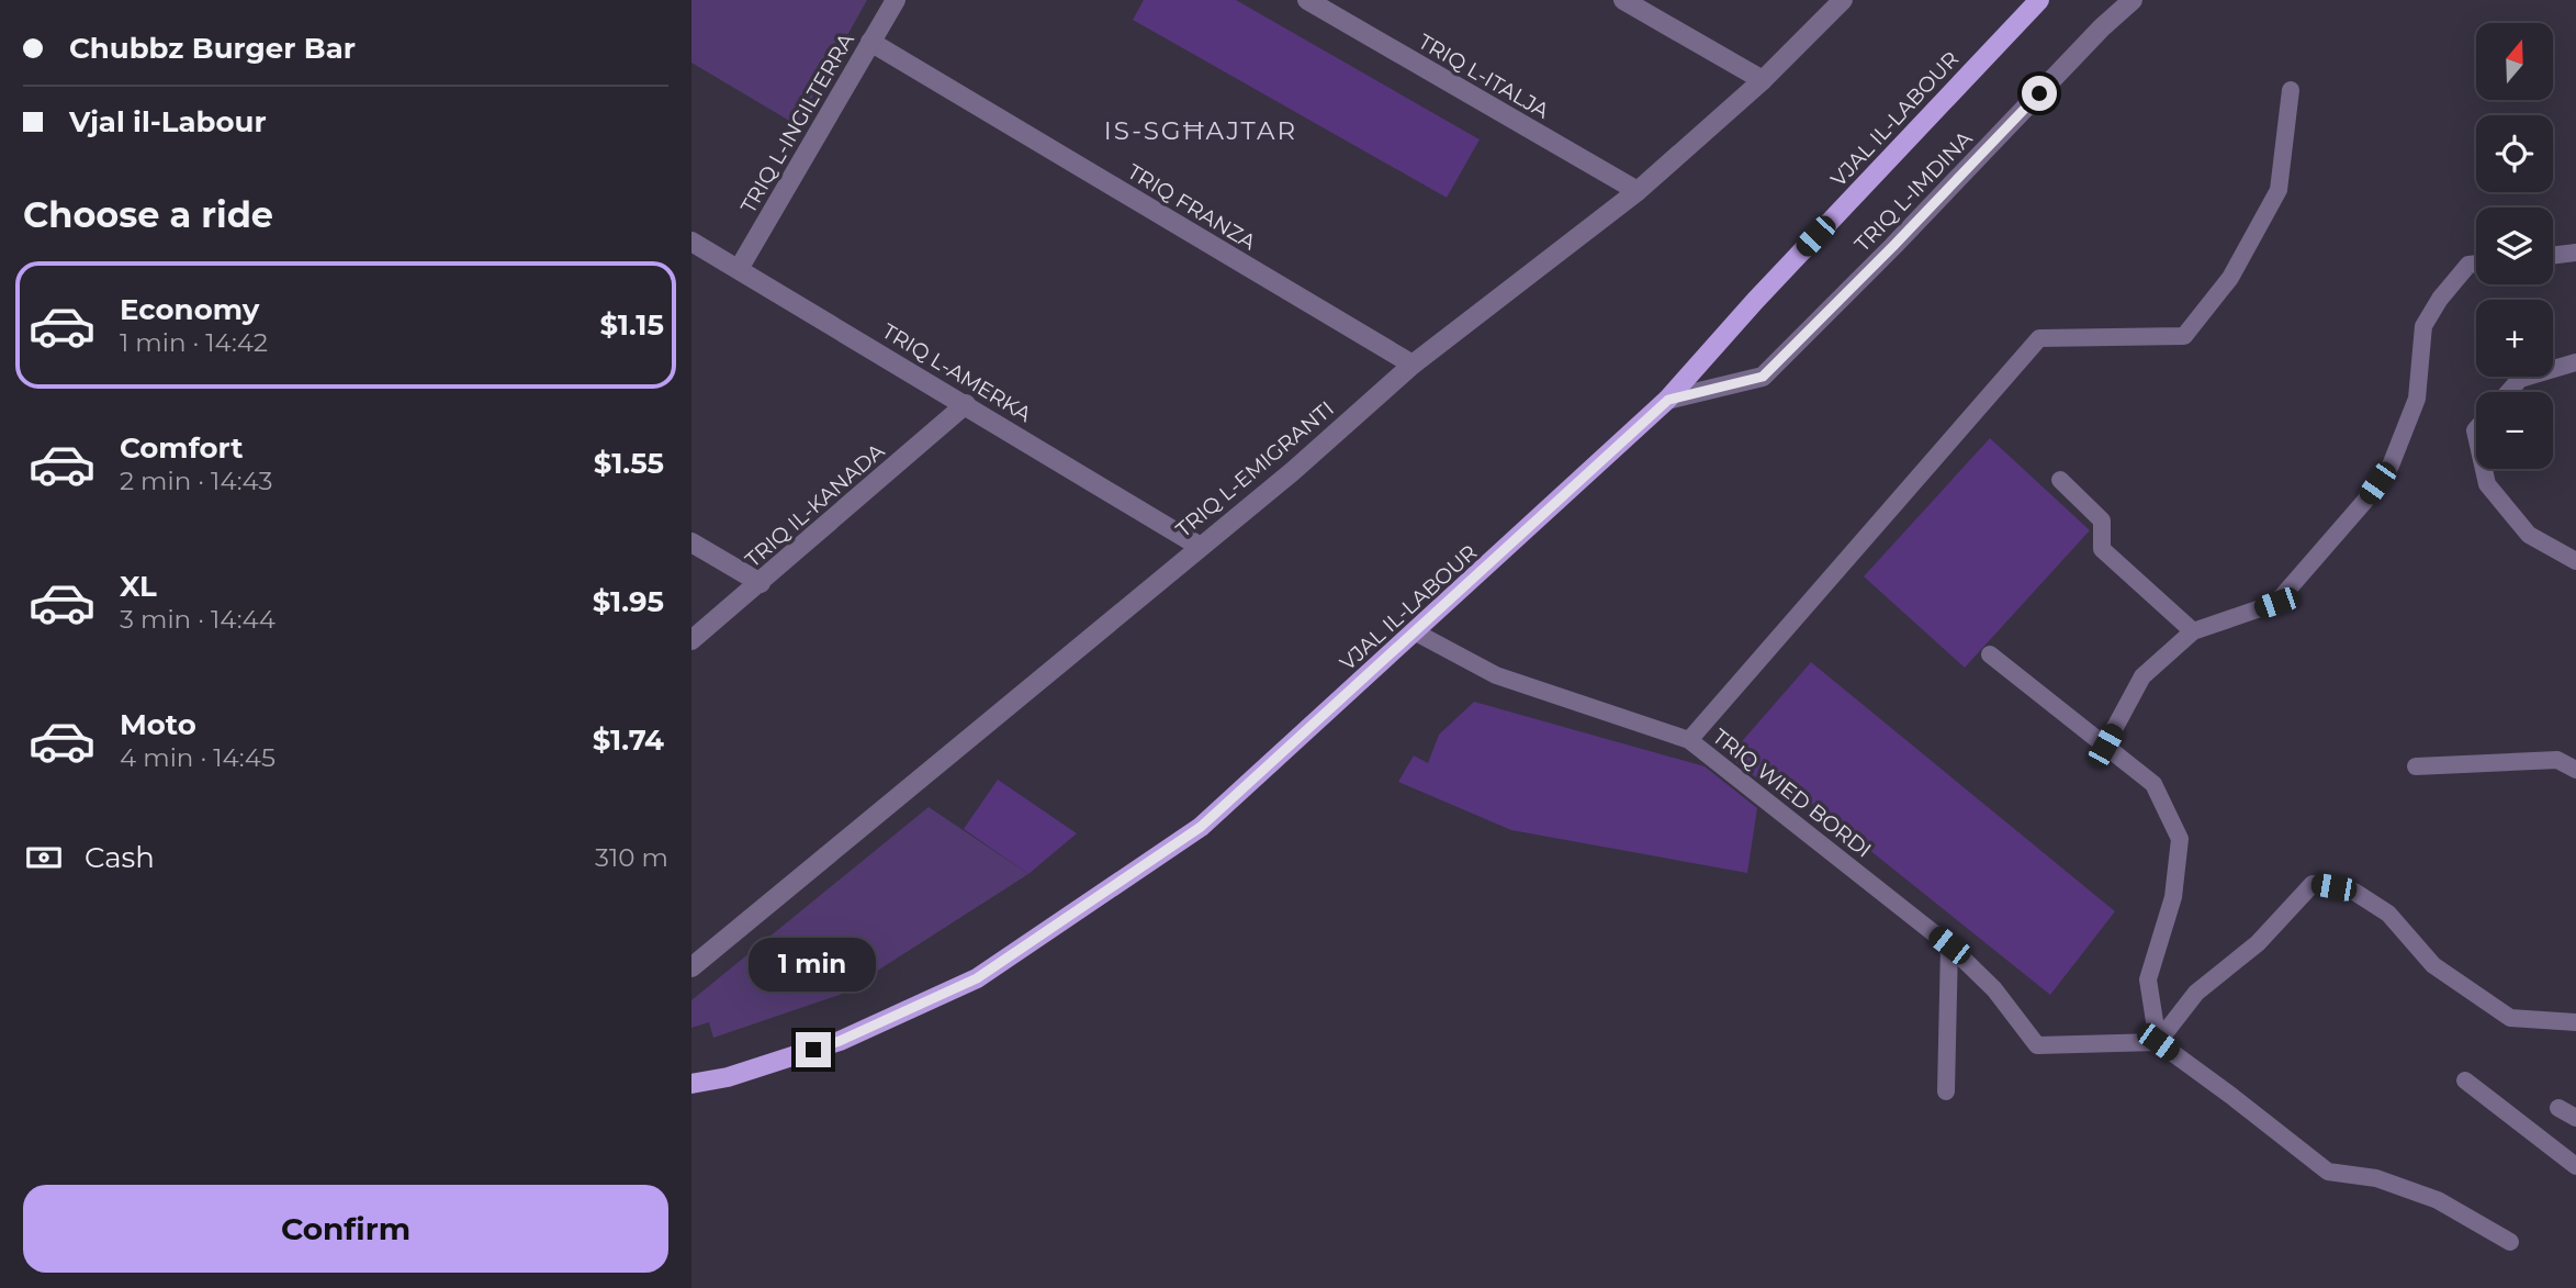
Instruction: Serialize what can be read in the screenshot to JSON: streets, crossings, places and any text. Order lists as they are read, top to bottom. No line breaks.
{"streets":{"main road":["VJAL IL-LABOUR"],"street":["TRIQ L-ITALJA","TRIQ L-INGILTERRA","TRIQ L-IMDINA","TRIQ FRANZA","TRIQ L-AMERKA","TRIQ L-EMIGRANTI","TRIQ IL-KANADA"],"lane":["TRIQ WIED BORDI"]},"crossings":[["TRIQ L-ITALJA","TRIQ L-EMIGRANTI"],["VJAL IL-LABOUR","TRIQ L-IMDINA"],["VJAL IL-LABOUR","TRIQ WIED BORDI"],["TRIQ L-INGILTERRA","TRIQ FRANZA"],["TRIQ L-INGILTERRA","TRIQ L-AMERKA"],["TRIQ FRANZA","TRIQ L-EMIGRANTI"],["TRIQ L-AMERKA","TRIQ L-EMIGRANTI"],["TRIQ L-AMERKA","TRIQ IL-KANADA"]],"districts":["IS-SGĦAJTAR"],"north":"top","page":{"banner":["Chubbz Burger Bar","Vjal il-Labour"],"map_buttons":["+","−"],"heading":"Choose a ride","list":[{"name":"Economy","note":"1 min · 14:42","value":"$1.15"},{"name":"Comfort","note":"2 min · 14:43","value":"$1.55"},{"name":"XL","note":"3 min · 14:44","value":"$1.95"},{"name":"Moto","note":"4 min · 14:45","value":"$1.74"}],"pay":["Cash","310 m"],"bubble":"1 min","buttons":"Confirm"}}
